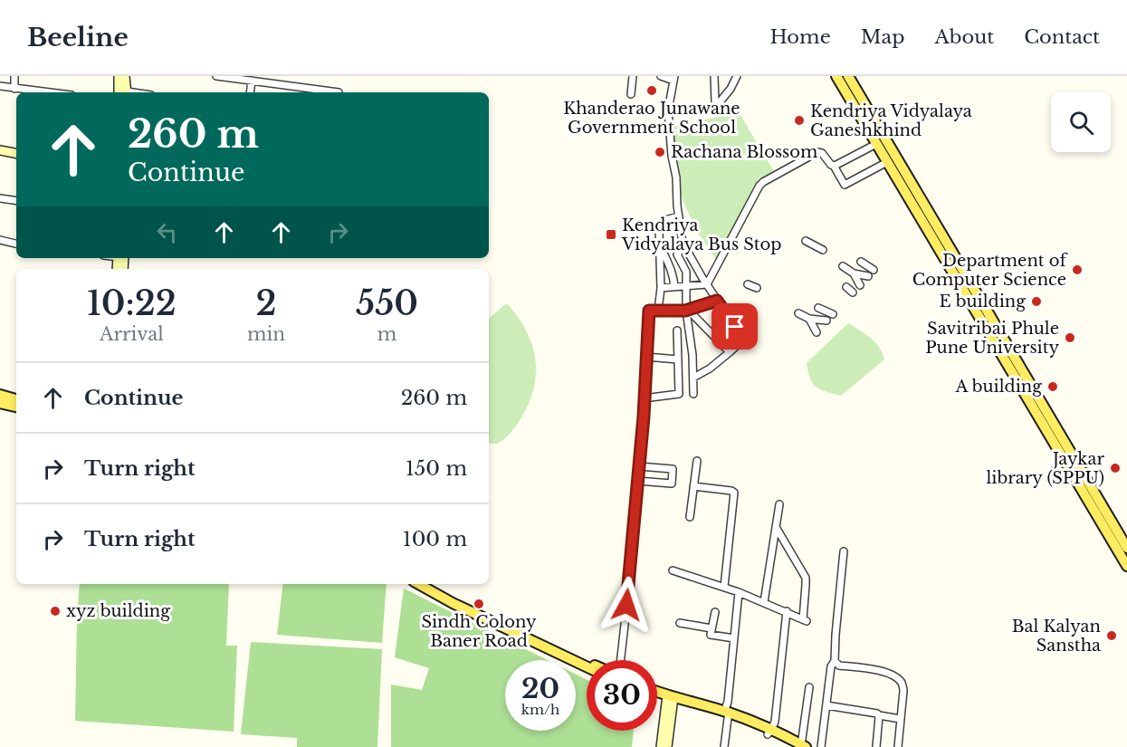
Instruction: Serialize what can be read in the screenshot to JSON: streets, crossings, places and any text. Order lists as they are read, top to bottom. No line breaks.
{"places":{"other":["Khanderao Junawane Government School","Kendriya Vidyalaya Ganeshkhind","Rachana Blossom","Department of Computer Science","E building","Savitribai Phule Pune University","A building","Jaykar library (SPPU)","Sindh Colony Baner Road","xyz building","Bal Kalyan Sanstha"],"transit":["Kendriya Vidyalaya Bus Stop"]},"page":{"header":"Beeline","nav":["Home","Map","About","Contact"],"turn":["260 m","Continue"],"eta":["10:22","Arrival","2","min","550","m"],"list":[{"name":"Continue","value":"260 m"},{"name":"Turn right","value":"150 m"},{"name":"Turn right","value":"100 m"}],"speed":"20 km/h","limit":"30"}}
